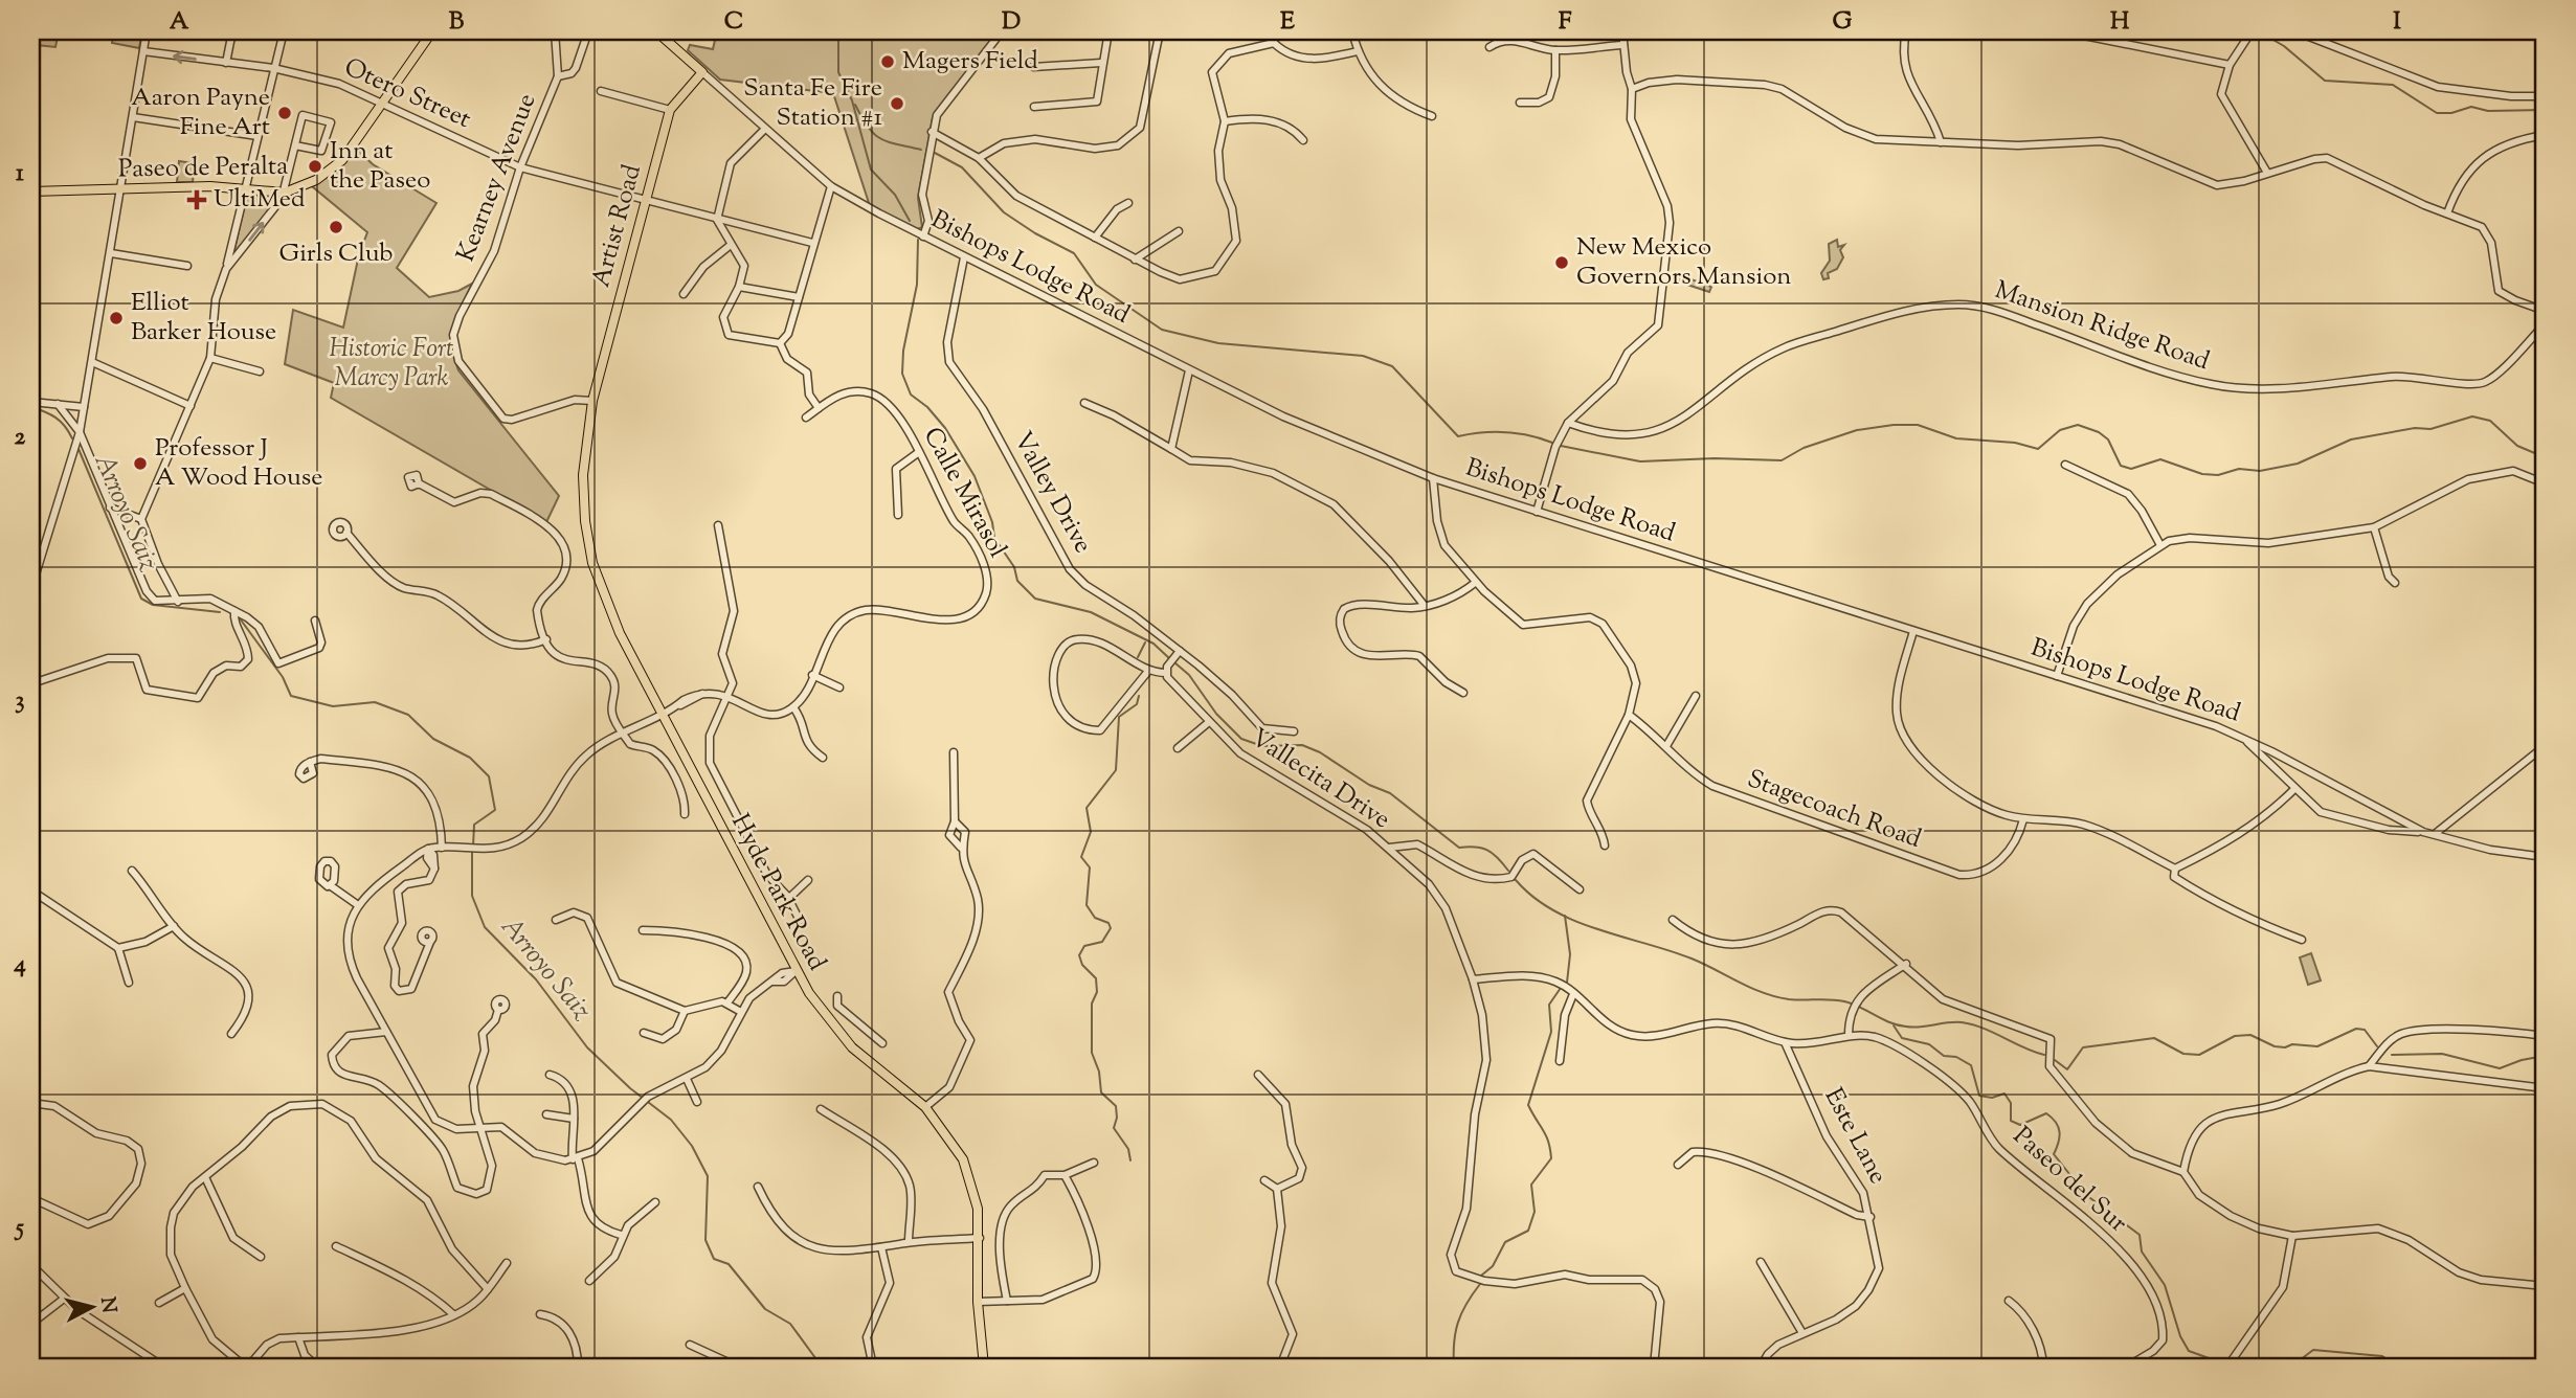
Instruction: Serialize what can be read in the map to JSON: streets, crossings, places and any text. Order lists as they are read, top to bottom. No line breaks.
{"streets":{"main road":["Paseo de Peralta","Artist Road","Bishops Lodge Road","Hyde Park Road"],"street":["Otero Street","Kearney Avenue","Mansion Ridge Road","Calle Mirasol","Valley Drive","Vallecita Drive","Stagecoach Road","Este Lane","Paseo del Sur"]},"crossings":[["Otero Street","Paseo de Peralta"],["Otero Street","Kearney Avenue"],["Otero Street","Artist Road"],["Kearney Avenue","Artist Road"],["Kearney Avenue","Hyde Park Road"],["Artist Road","Bishops Lodge Road"],["Artist Road","Hyde Park Road"],["Bishops Lodge Road","Valley Drive"],["Vallecita Drive","Paseo del Sur"],["Este Lane","Paseo del Sur"]],"water":["Arroyo Saiz"],"parks":["Historic Fort Marcy Park"],"places":{"other":["Magers Field","Santa Fe Fire Station #1","Aaron Payne Fine Art","Inn at the Paseo","Girls Club","New Mexico Governors Mansion","Elliot Barker House","Professor J A Wood House"],"health":["UltiMed"]},"north":"right","grid":{"columns":["A","B","C","D","E","F","G","H","I"],"rows":["1","2","3","4","5"]}}
